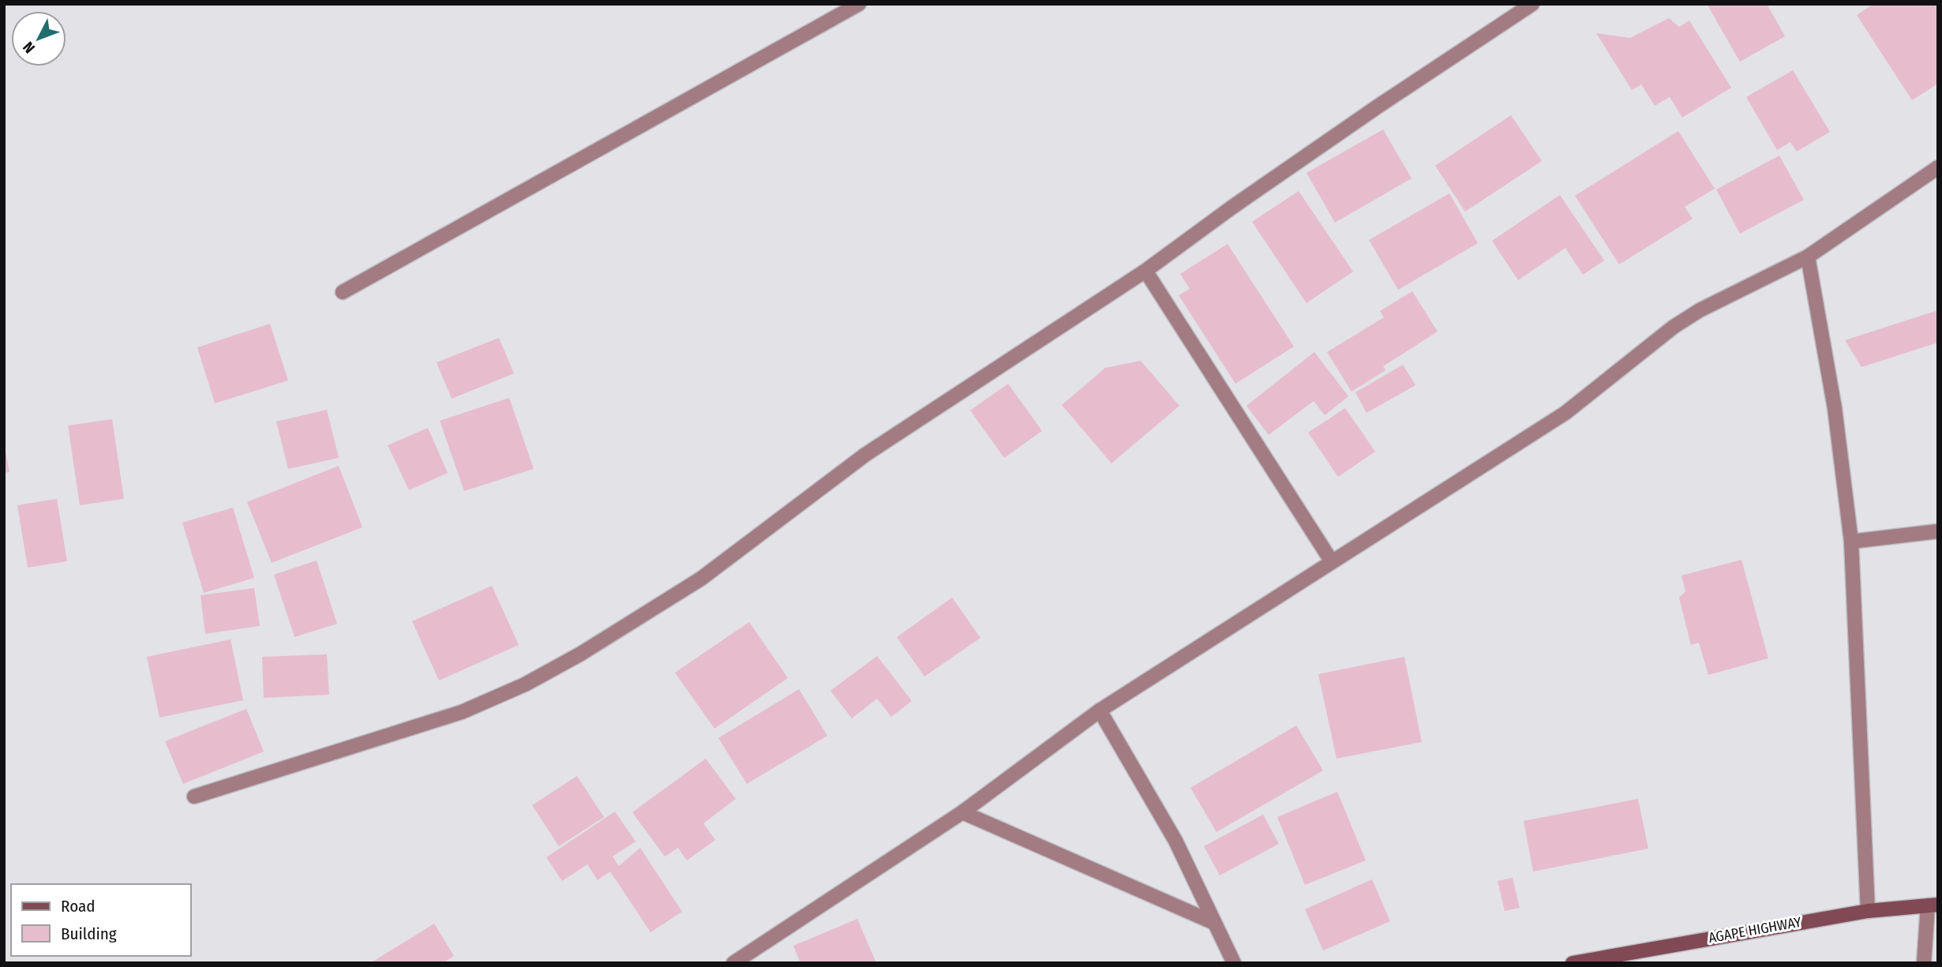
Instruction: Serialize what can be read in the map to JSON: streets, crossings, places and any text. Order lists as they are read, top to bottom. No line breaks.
{"streets":{"street":["AGAPE HIGHWAY"]},"legend":["Road","Building"],"north":"bottom left"}
